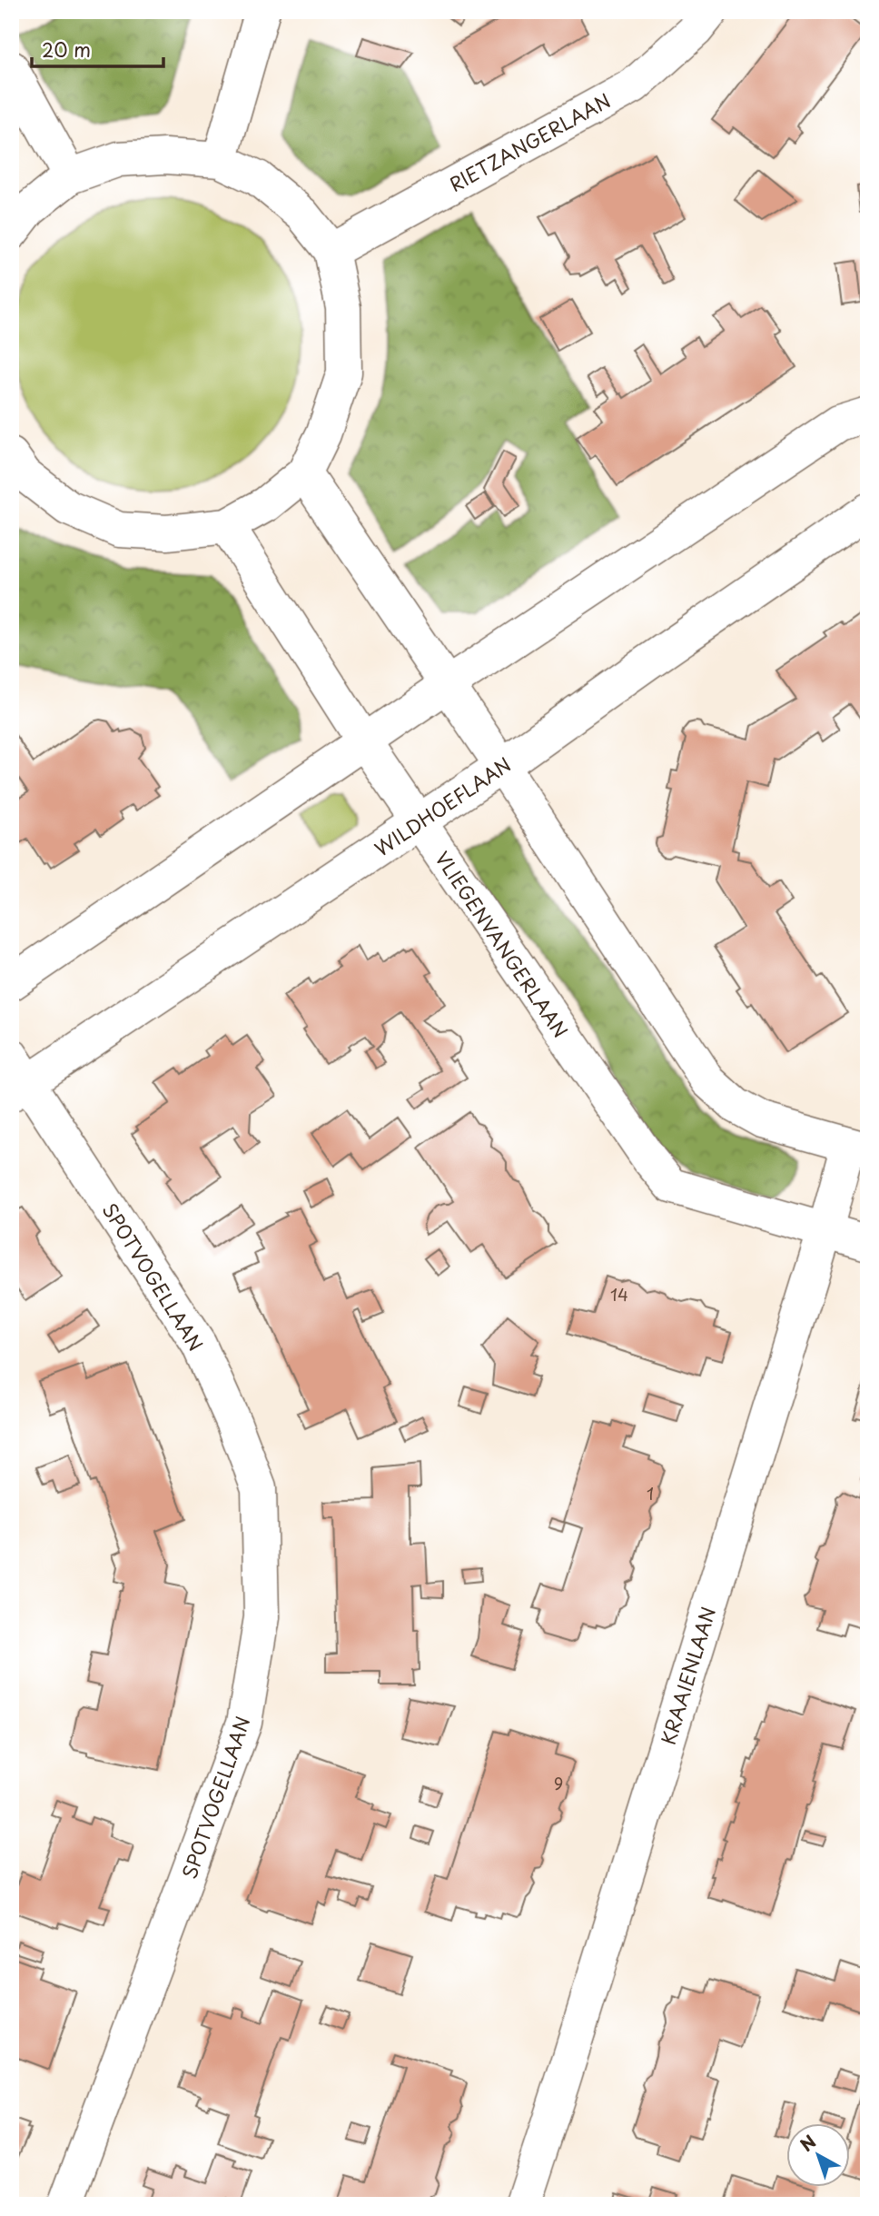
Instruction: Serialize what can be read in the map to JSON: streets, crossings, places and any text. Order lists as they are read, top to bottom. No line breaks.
{"streets":{"street":["RIETZANGERLAAN","WILDHOEFLAAN","VLIEGENVANGERLAAN","SPOTVOGELLAAN","KRAAIENLAAN"]},"crossings":[["WILDHOEFLAAN","VLIEGENVANGERLAAN"],["WILDHOEFLAAN","SPOTVOGELLAAN"],["VLIEGENVANGERLAAN","KRAAIENLAAN"]],"house_numbers":["14","1","9"],"scale_bar":"20 m","north":"top left"}
